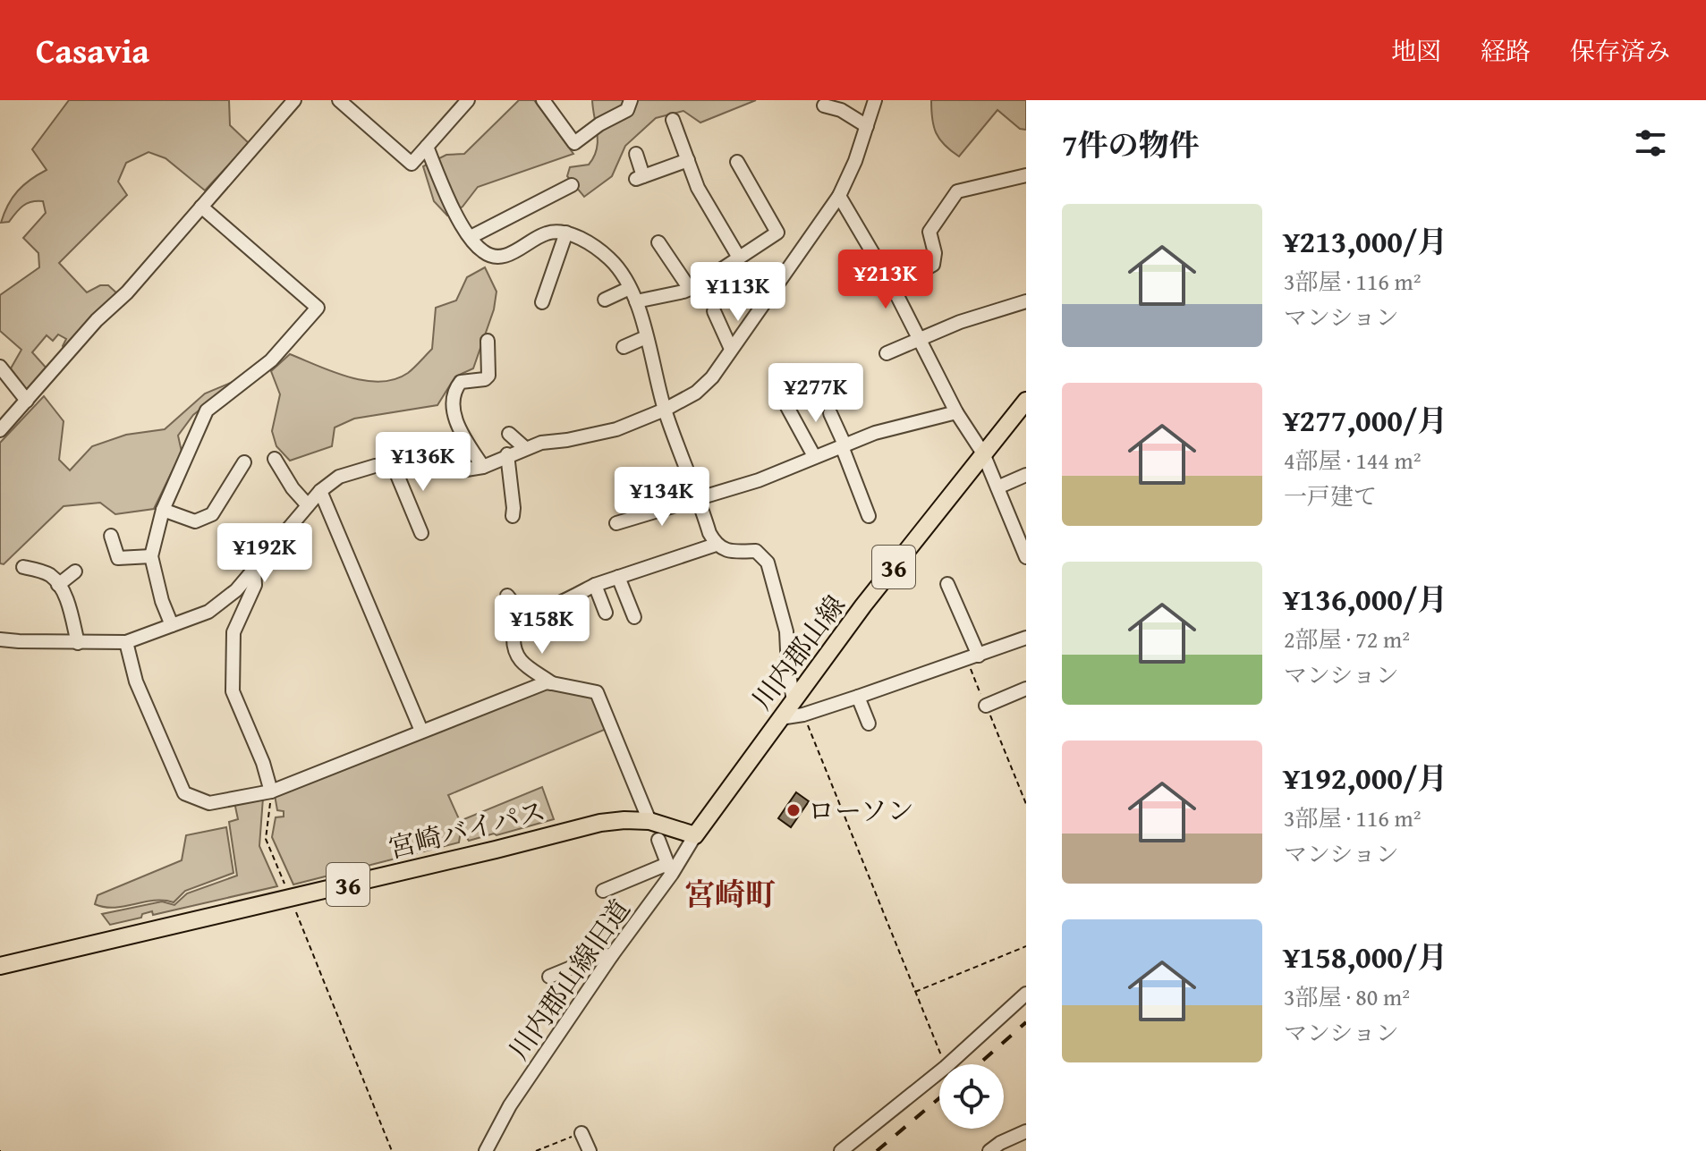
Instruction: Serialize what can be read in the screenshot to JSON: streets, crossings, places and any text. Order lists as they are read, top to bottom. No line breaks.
{"streets":{"main road":["36","川内郡山線","宮崎バイパス"],"street":["川内郡山線旧道"]},"crossings":[["川内郡山線","宮崎バイパス"],["川内郡山線","川内郡山線旧道"],["宮崎バイパス","川内郡山線旧道"]],"districts":["宮崎町"],"places":["ローソン"],"page":{"header":"Casavia","nav":["地図","経路","保存済み"],"heading":"7件の物件","list":[{"name":"¥213,000/月","note":"3部屋 · 116 m² · マンション"},{"name":"¥277,000/月","note":"4部屋 · 144 m² · 一戸建て"},{"name":"¥136,000/月","note":"2部屋 · 72 m² · マンション"},{"name":"¥192,000/月","note":"3部屋 · 116 m² · マンション"},{"name":"¥158,000/月","note":"3部屋 · 80 m² · マンション"}],"price":["¥213K","¥113K","¥277K","¥136K","¥134K","¥192K","¥158K"]}}
